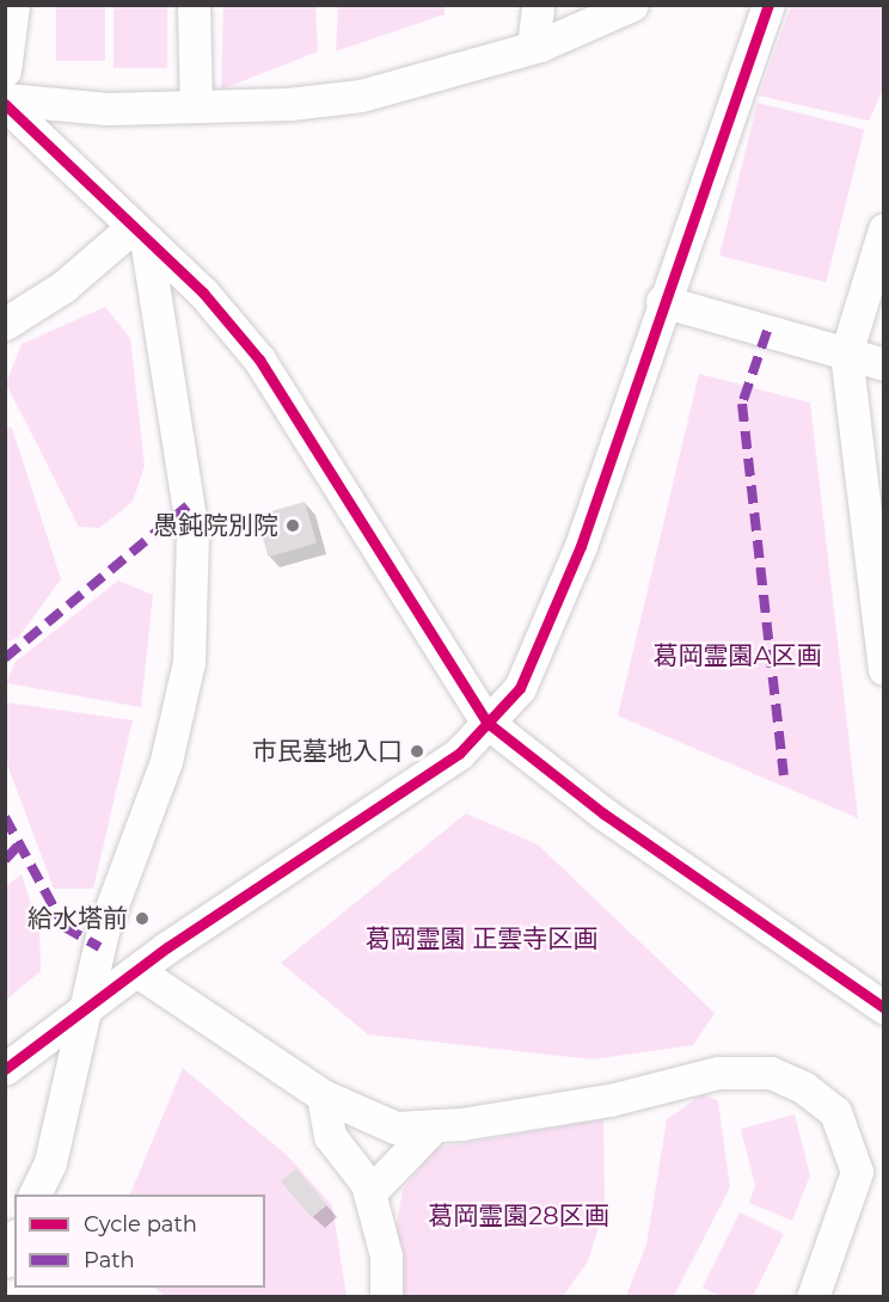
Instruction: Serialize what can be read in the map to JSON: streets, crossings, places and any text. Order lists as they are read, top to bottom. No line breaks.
{"parks":["葛岡霊園A区画","葛岡霊園 正雲寺区画","葛岡霊園28区画"],"places":["愚鈍院別院","市民墓地入口","給水塔前"],"legend":["Cycle path","Path"]}
